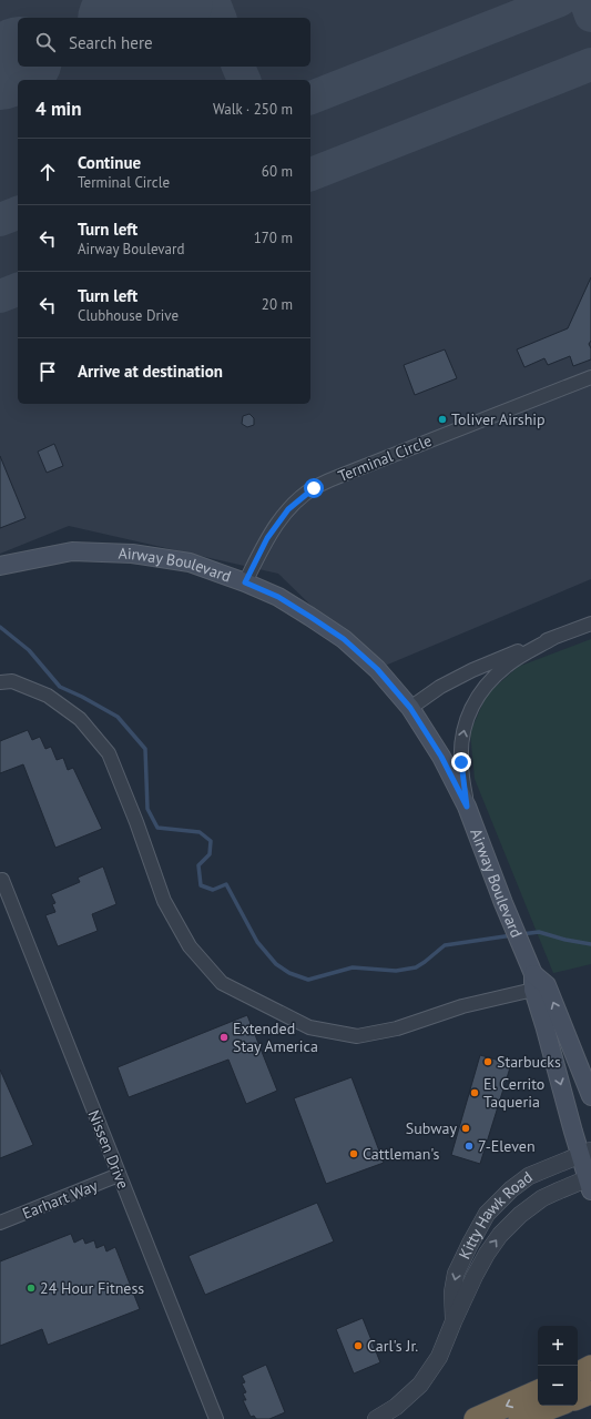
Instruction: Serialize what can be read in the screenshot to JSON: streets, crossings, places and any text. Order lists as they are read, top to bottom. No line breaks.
{"streets":{"main road":["Airway Boulevard"],"street":["Terminal Circle","Nissen Drive","Earhart Way","Kitty Hawk Road"]},"crossings":[["Terminal Circle","Airway Boulevard"],["Airway Boulevard","Kitty Hawk Road"],["Nissen Drive","Earhart Way"]],"places":["Toliver Airship","Extended Stay America","Starbucks","El Cerrito Taqueria","Subway","7-Eleven","Cattleman's","24 Hour Fitness","Carl's Jr."],"page":{"search":"Search here","heading":["4 min","Walk · 250 m"],"list":[["Continue","Terminal Circle","60 m"],["Turn left","Airway Boulevard","170 m"],["Turn left","Clubhouse Drive","20 m"],"Arrive at destination"],"map_buttons":["+","−"]}}
